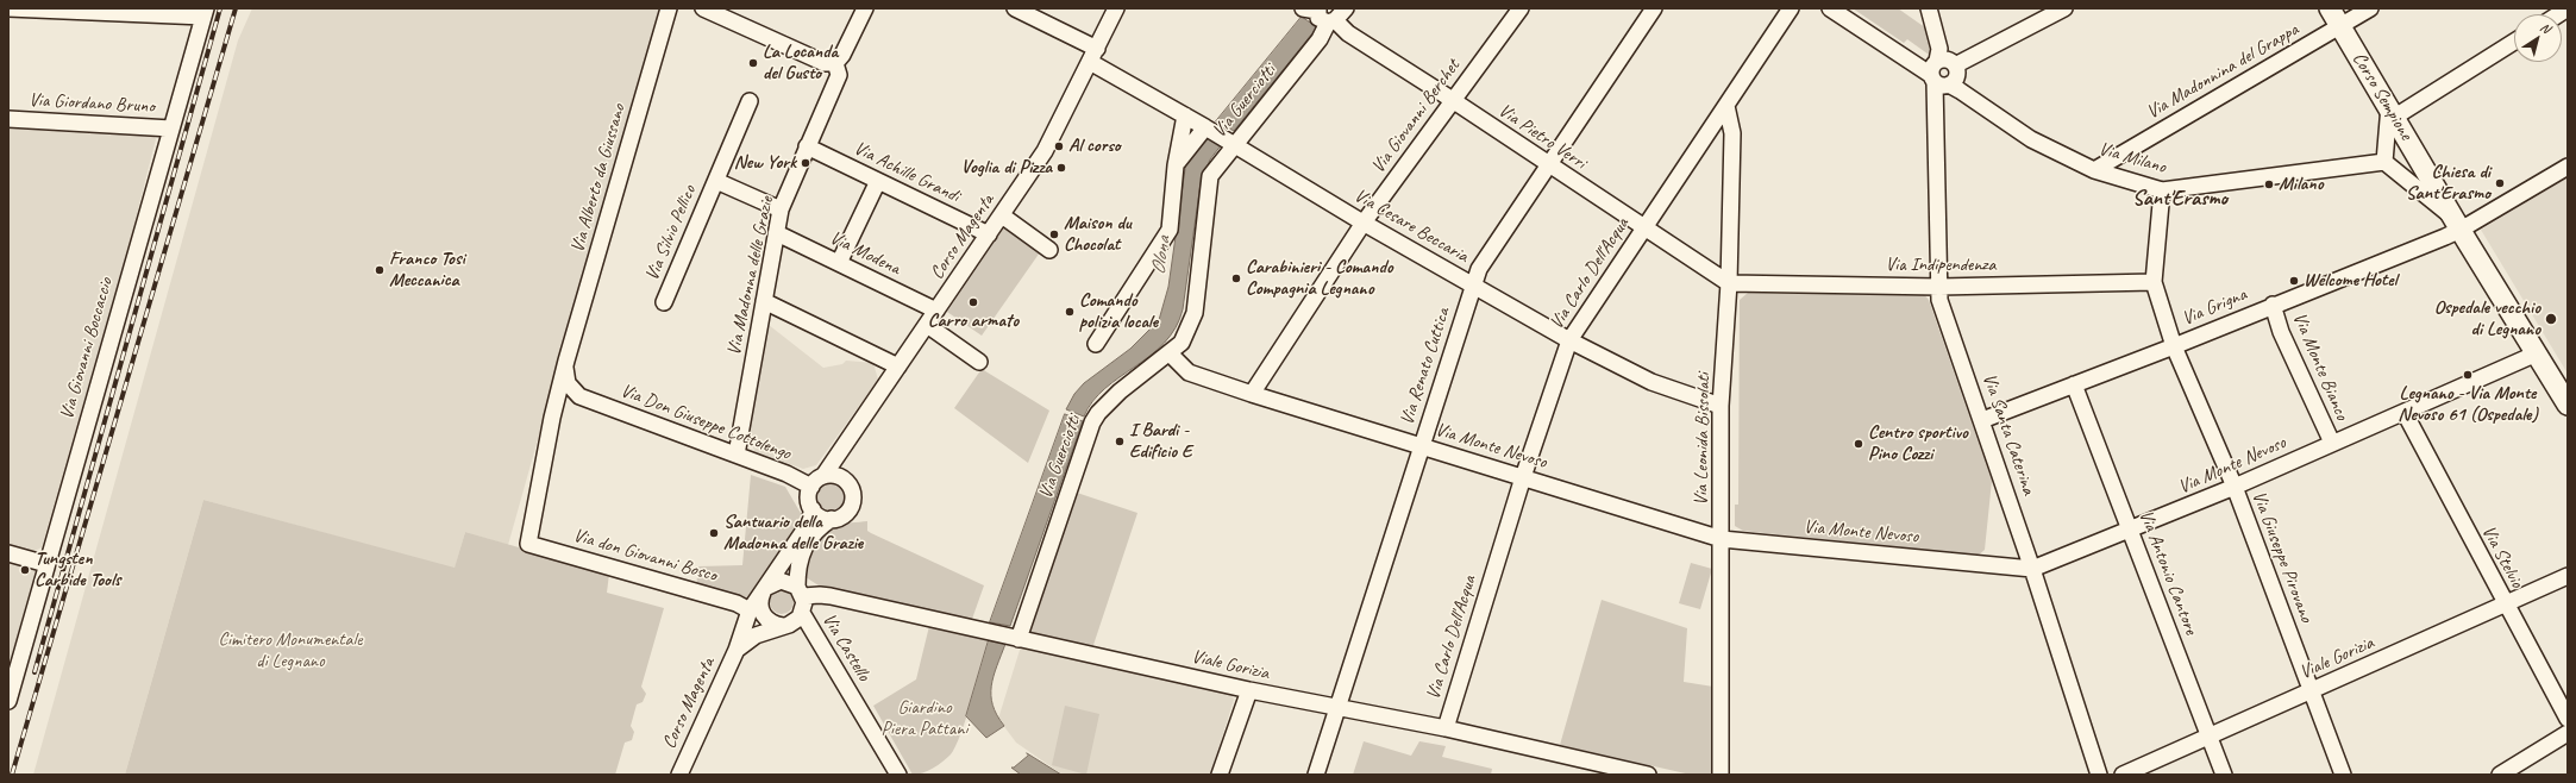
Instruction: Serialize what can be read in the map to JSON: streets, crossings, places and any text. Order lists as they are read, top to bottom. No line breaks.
{"streets":{"main road":["Corso Sempione"],"street":["Via Madonnina del Grappa","Via Guerciotti","Via Giordano Bruno","Via Giovanni Berchet","Via Pietro Verri","Via Milano","Via Achille Grandi","Via Alberto da Giussano","Via Cesare Beccaria","Via Silvio Pellico","Corso Magenta","Via Modena","Via Indipendenza","Via Carlo Dell'Acqua","Via Madonna delle Grazie","Via Grigna","Via Giovanni Boccaccio","Via Renato Cuttica","Via Monte Bianco","Via Don Giuseppe Cottolengo","Via Santa Caterina","Via Leonida Bissolati","Via Monte Nevoso","Via don Giovanni Bosco","Via Giuseppe Pirovano","Via Stelvio","Via Antonio Cantore","Via Castello","Viale Gorizia"]},"crossings":[["Via Madonnina del Grappa","Corso Sempione"],["Via Madonnina del Grappa","Via Milano"],["Corso Sempione","Via Grigna"],["Corso Sempione","Via Monte Nevoso"],["Via Guerciotti","Via Pietro Verri"],["Via Guerciotti","Via Cesare Beccaria"],["Via Guerciotti","Via Monte Nevoso"],["Via Guerciotti","Viale Gorizia"],["Via Giordano Bruno","Via Giovanni Boccaccio"],["Via Giovanni Berchet","Via Pietro Verri"],["Via Giovanni Berchet","Via Cesare Beccaria"],["Via Giovanni Berchet","Via Monte Nevoso"],["Via Pietro Verri","Via Indipendenza"],["Via Pietro Verri","Via Carlo Dell'Acqua"],["Via Pietro Verri","Via Renato Cuttica"],["Via Pietro Verri","Via Leonida Bissolati"],["Via Milano","Via Santa Caterina"],["Via Milano","Via Giuseppe Pirovano"],["Via Achille Grandi","Corso Magenta"],["Via Achille Grandi","Via Madonna delle Grazie"],["Via Alberto da Giussano","Via Don Giuseppe Cottolengo"],["Via Alberto da Giussano","Via don Giovanni Bosco"],["Via Cesare Beccaria","Corso Magenta"],["Via Cesare Beccaria","Via Carlo Dell'Acqua"],["Via Cesare Beccaria","Via Renato Cuttica"],["Via Cesare Beccaria","Via Leonida Bissolati"],["Via Silvio Pellico","Via Madonna delle Grazie"],["Corso Magenta","Via Modena"],["Corso Magenta","Via Don Giuseppe Cottolengo"],["Corso Magenta","Via don Giovanni Bosco"],["Corso Magenta","Via Castello"],["Corso Magenta","Viale Gorizia"],["Via Modena","Via Madonna delle Grazie"],["Via Indipendenza","Via Santa Caterina"],["Via Indipendenza","Via Leonida Bissolati"],["Via Indipendenza","Via Giuseppe Pirovano"],["Via Carlo Dell'Acqua","Via Leonida Bissolati"],["Via Carlo Dell'Acqua","Via Monte Nevoso"],["Via Carlo Dell'Acqua","Viale Gorizia"],["Via Madonna delle Grazie","Via Don Giuseppe Cottolengo"],["Via Grigna","Via Monte Bianco"],["Via Grigna","Via Santa Caterina"],["Via Grigna","Via Giuseppe Pirovano"],["Via Grigna","Via Antonio Cantore"],["Via Renato Cuttica","Via Monte Nevoso"],["Via Renato Cuttica","Viale Gorizia"],["Via Monte Bianco","Via Monte Nevoso"],["Via Santa Caterina","Via Monte Nevoso"],["Via Leonida Bissolati","Via Monte Nevoso"],["Via Monte Nevoso","Via Giuseppe Pirovano"],["Via Monte Nevoso","Via Stelvio"],["Via Monte Nevoso","Via Antonio Cantore"],["Via Giuseppe Pirovano","Viale Gorizia"],["Via Stelvio","Viale Gorizia"],["Via Antonio Cantore","Viale Gorizia"],["Via Castello","Viale Gorizia"]],"districts":["Sant'Erasmo"],"water":["Olona"],"parks":["Cimitero Monumentale di Legnano","Giardino Piera Pattani"],"places":["La Locanda del Gusto","Al corso","New York","Voglia di Pizza","Chiesa di Sant'Erasmo","Milano","Maison du Chocolat","Franco Tosi Meccanica","Carabinieri - Comando Compagnia Legnano","Welcome Hotel","Carro armato","Comando polizia locale","Ospedale vecchio di Legnano","Legnano - Via Monte Nevoso 61 (Ospedale)","I Bardi - Edificio E","Centro sportivo Pino Cozzi","Santuario della Madonna delle Grazie","Tungsten Carbide Tools"],"north":"top right"}
